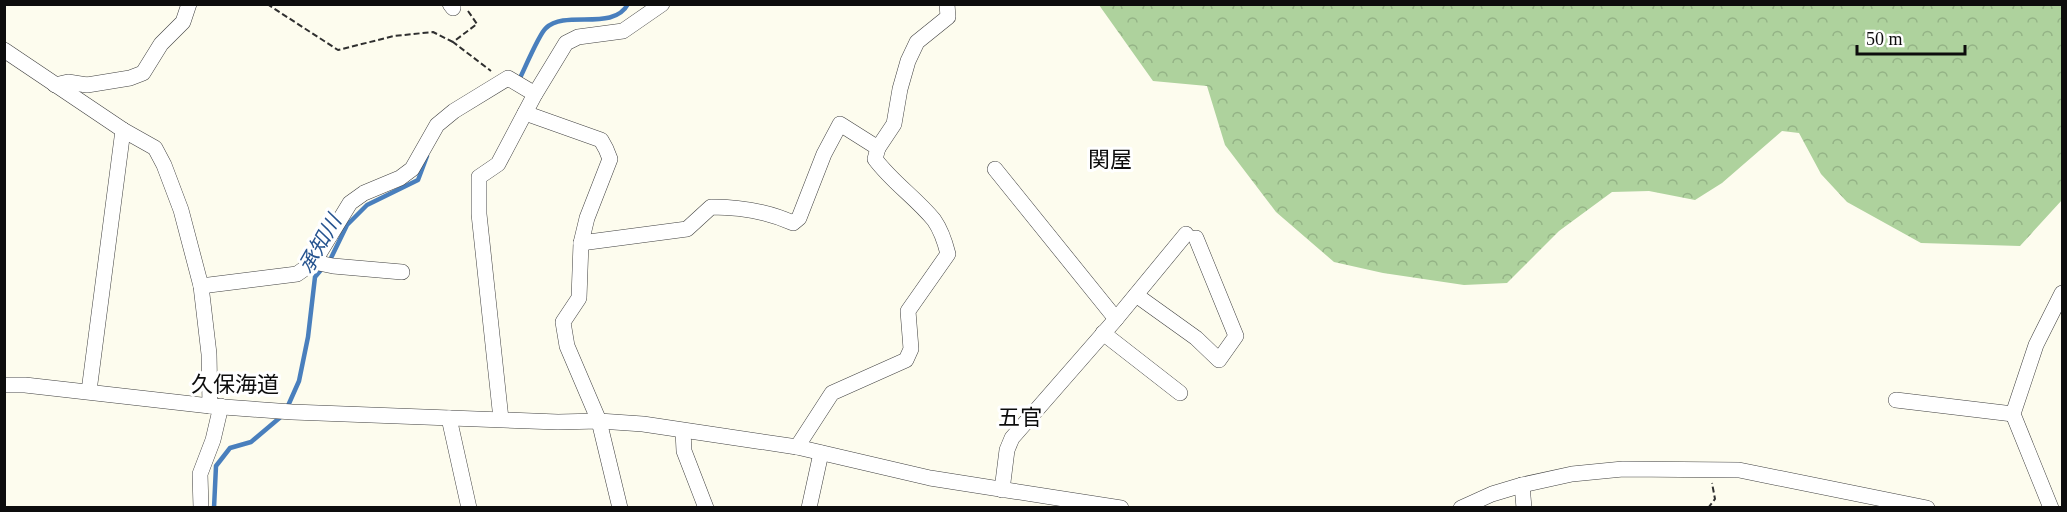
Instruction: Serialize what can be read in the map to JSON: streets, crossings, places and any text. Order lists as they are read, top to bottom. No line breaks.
{"districts":["関屋","久保海道","五官"],"water":["承知川"],"scale_bar":"50 m"}
